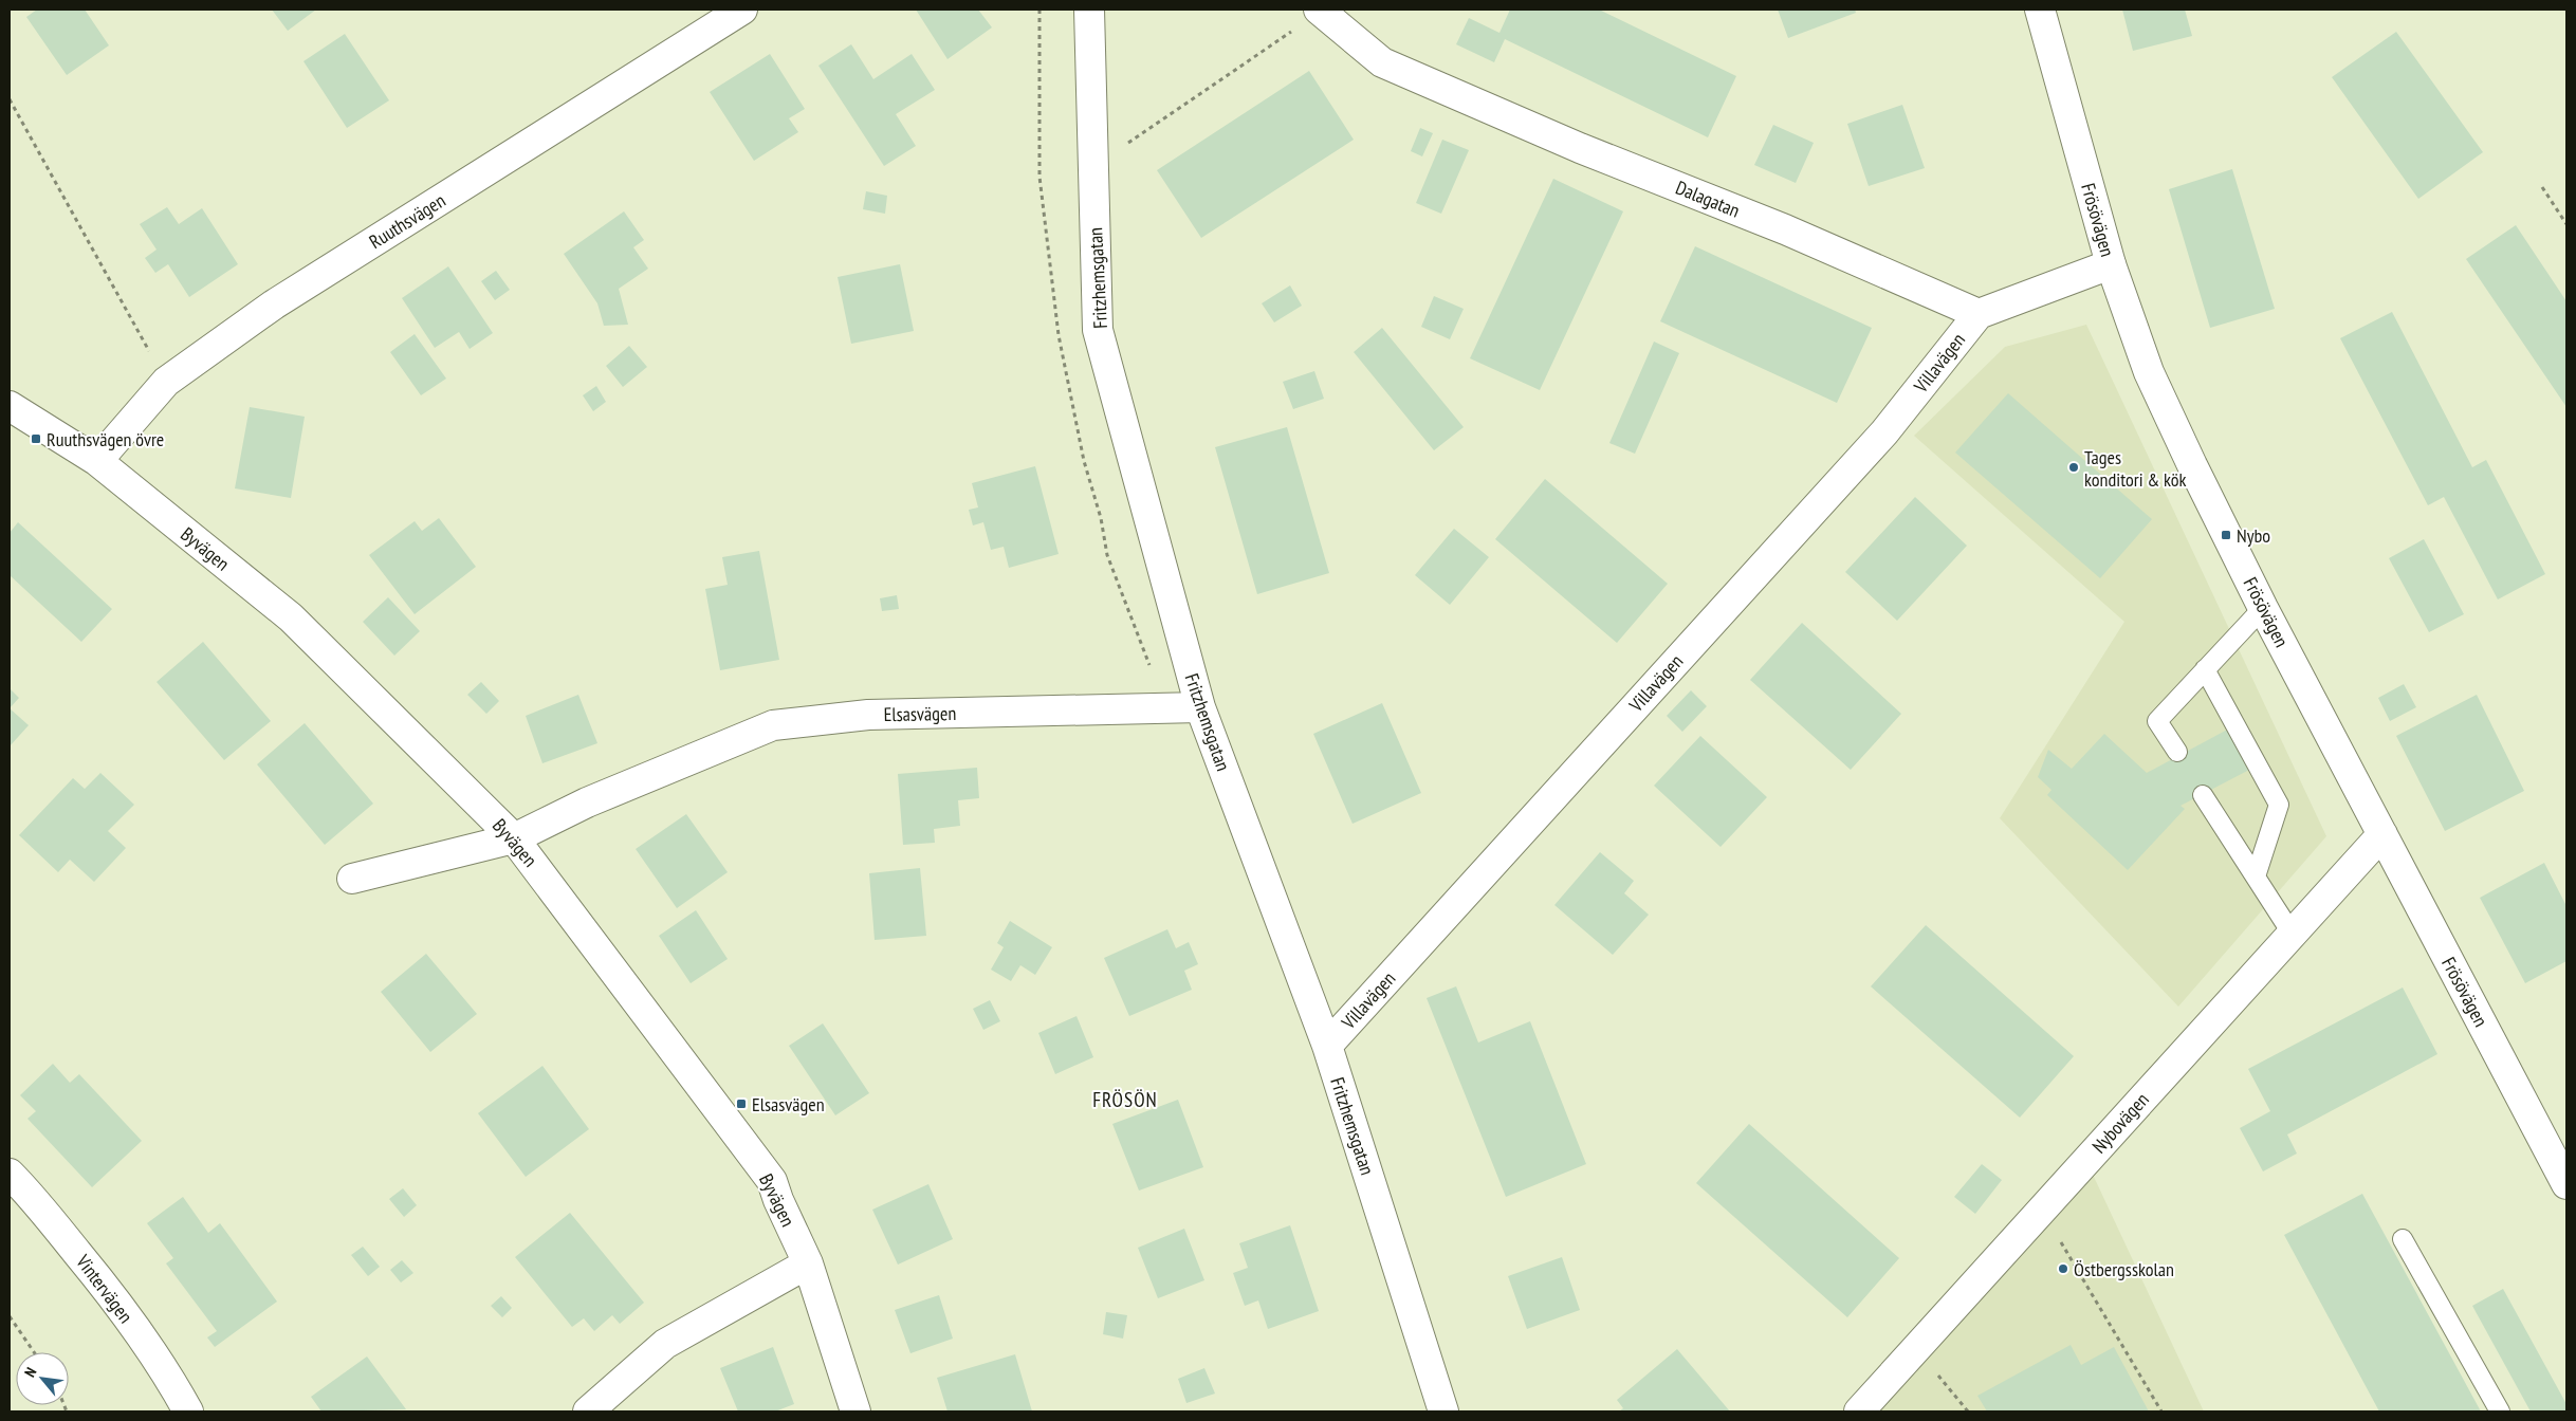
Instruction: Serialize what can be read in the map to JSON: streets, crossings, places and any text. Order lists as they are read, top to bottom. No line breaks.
{"streets":{"street":["Dalagatan","Frösövägen","Ruuthsvägen","Fritzhemsgatan","Villavägen","Byvägen","Elsasvägen","Nybovägen","Vintervägen"]},"crossings":[["Dalagatan","Villavägen"],["Frösövägen","Nybovägen"],["Ruuthsvägen","Byvägen"],["Fritzhemsgatan","Villavägen"],["Fritzhemsgatan","Elsasvägen"],["Byvägen","Elsasvägen"]],"districts":["FRÖSÖN"],"places":{"transit":["Ruuthsvägen övre","Nybo","Elsasvägen"],"other":["Tages konditori & kök","Östbergsskolan"]},"north":"top left"}
